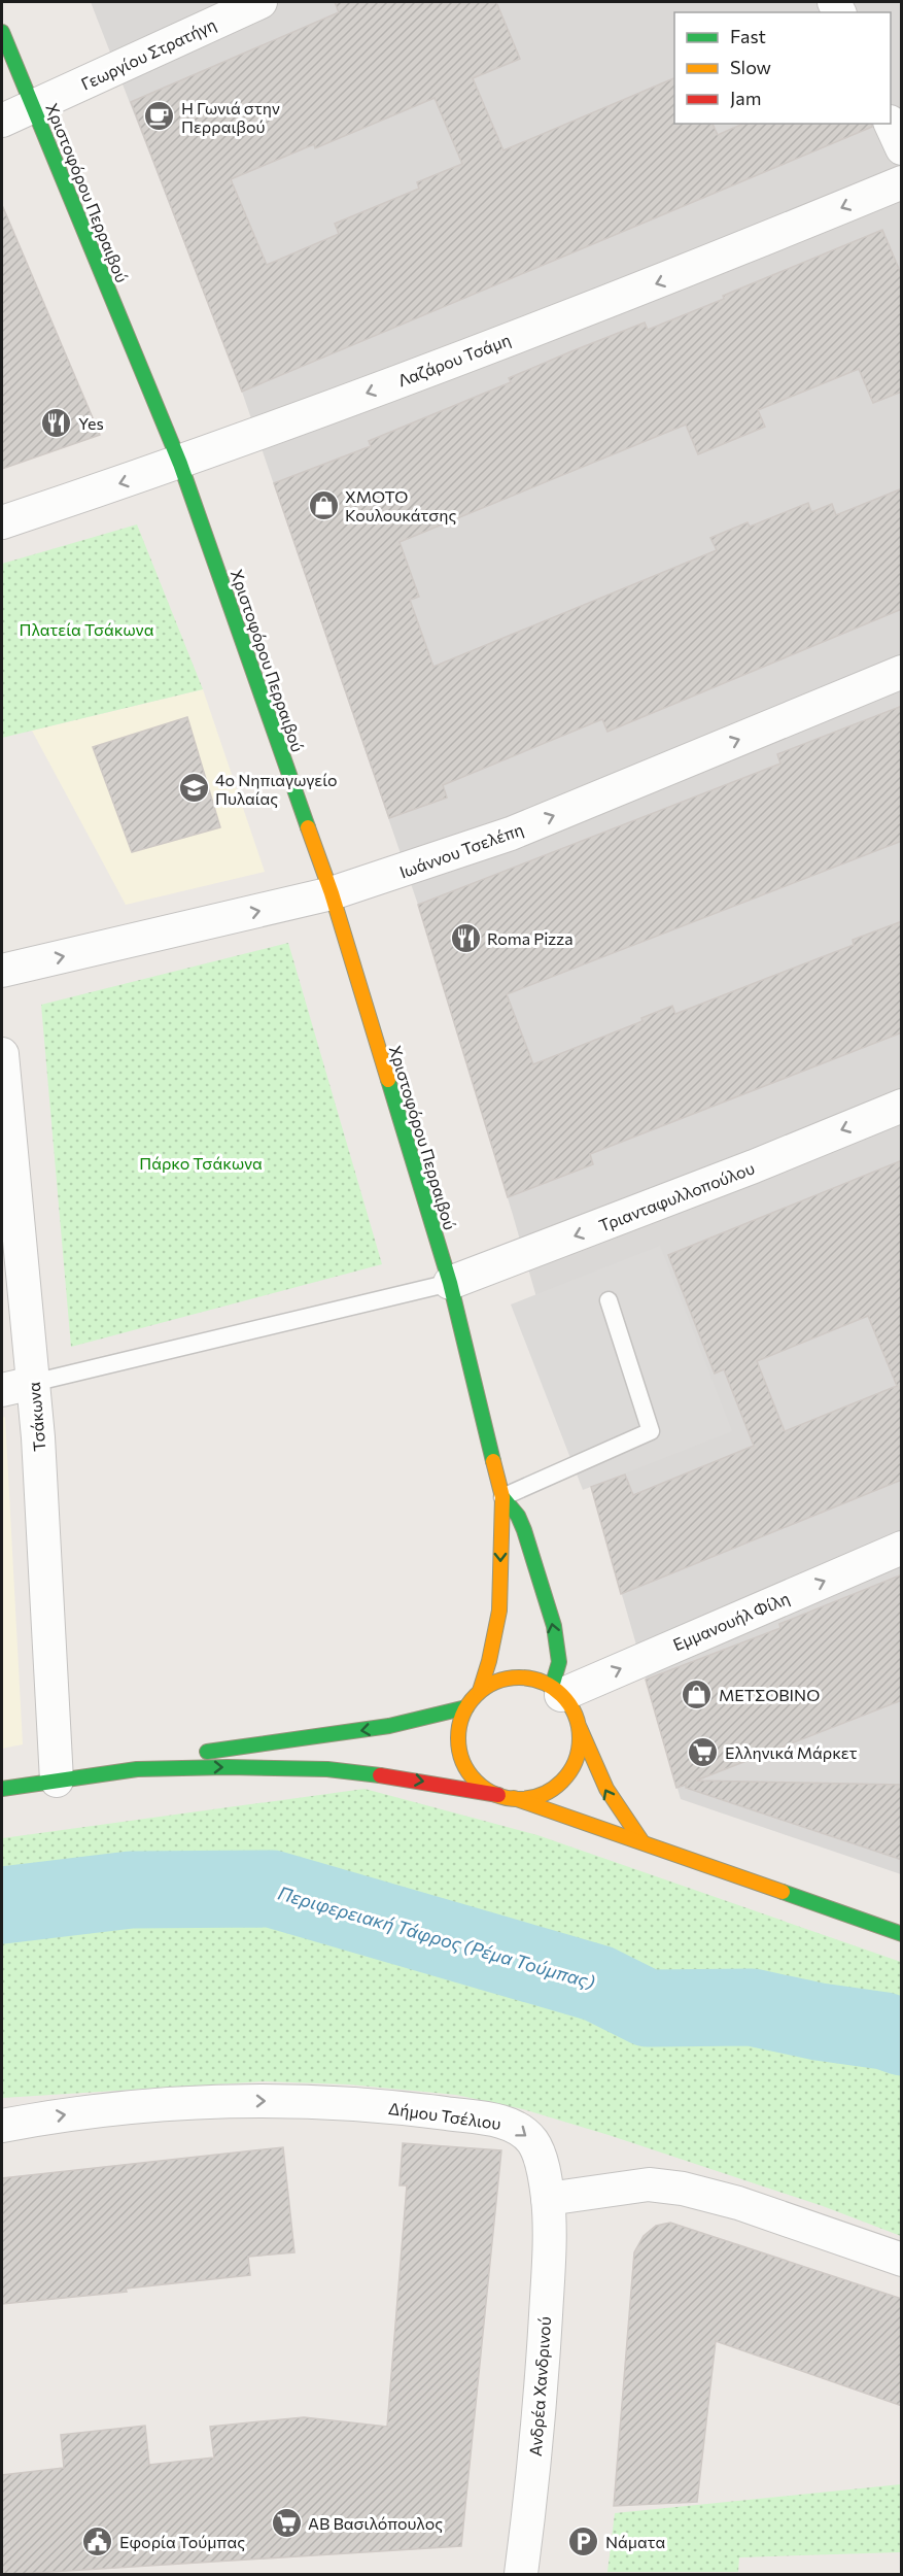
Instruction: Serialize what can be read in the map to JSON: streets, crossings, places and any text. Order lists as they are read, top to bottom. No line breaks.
{"streets":{"street":["Γεωργίου Στρατήγη","Χριστοφόρου Περραιβού","Λαζάρου Τσάμη","Ιωάννου Τσελέπη","Τριανταφυλλοπούλου","Τσάκωνα","Εμμανουήλ Φίλη","Δήμου Τσέλιου","Ανδρέα Χανδρινού"]},"crossings":[["Γεωργίου Στρατήγη","Χριστοφόρου Περραιβού"],["Χριστοφόρου Περραιβού","Λαζάρου Τσάμη"],["Χριστοφόρου Περραιβού","Ιωάννου Τσελέπη"],["Χριστοφόρου Περραιβού","Τριανταφυλλοπούλου"],["Χριστοφόρου Περραιβού","Εμμανουήλ Φίλη"],["Δήμου Τσέλιου","Ανδρέα Χανδρινού"]],"one_way":["Λαζάρου Τσάμη","Ιωάννου Τσελέπη","Τριανταφυλλοπούλου","Εμμανουήλ Φίλη","Δήμου Τσέλιου"],"water":["Περιφερειακή Τάφρος (Ρέμα Τούμπας)"],"parks":["Πλατεία Τσάκωνα","Πάρκο Τσάκωνα"],"places":{"cafe":["Η Γωνιά στην Περραιβού"],"restaurant":["Yes","Roma Pizza"],"shop":["XMOTO Κουλουκάτσης","ΜΕΤΣΟΒΙΝΟ"],"school or university":["4ο Νηπιαγωγείο Πυλαίας"],"supermarket":["Ελληνικά Μάρκετ","ΑΒ Βασιλόπουλος"],"public building":["Εφορία Τούμπας"],"parking":["Νάματα"]},"legend":["Fast","Slow","Jam"]}
